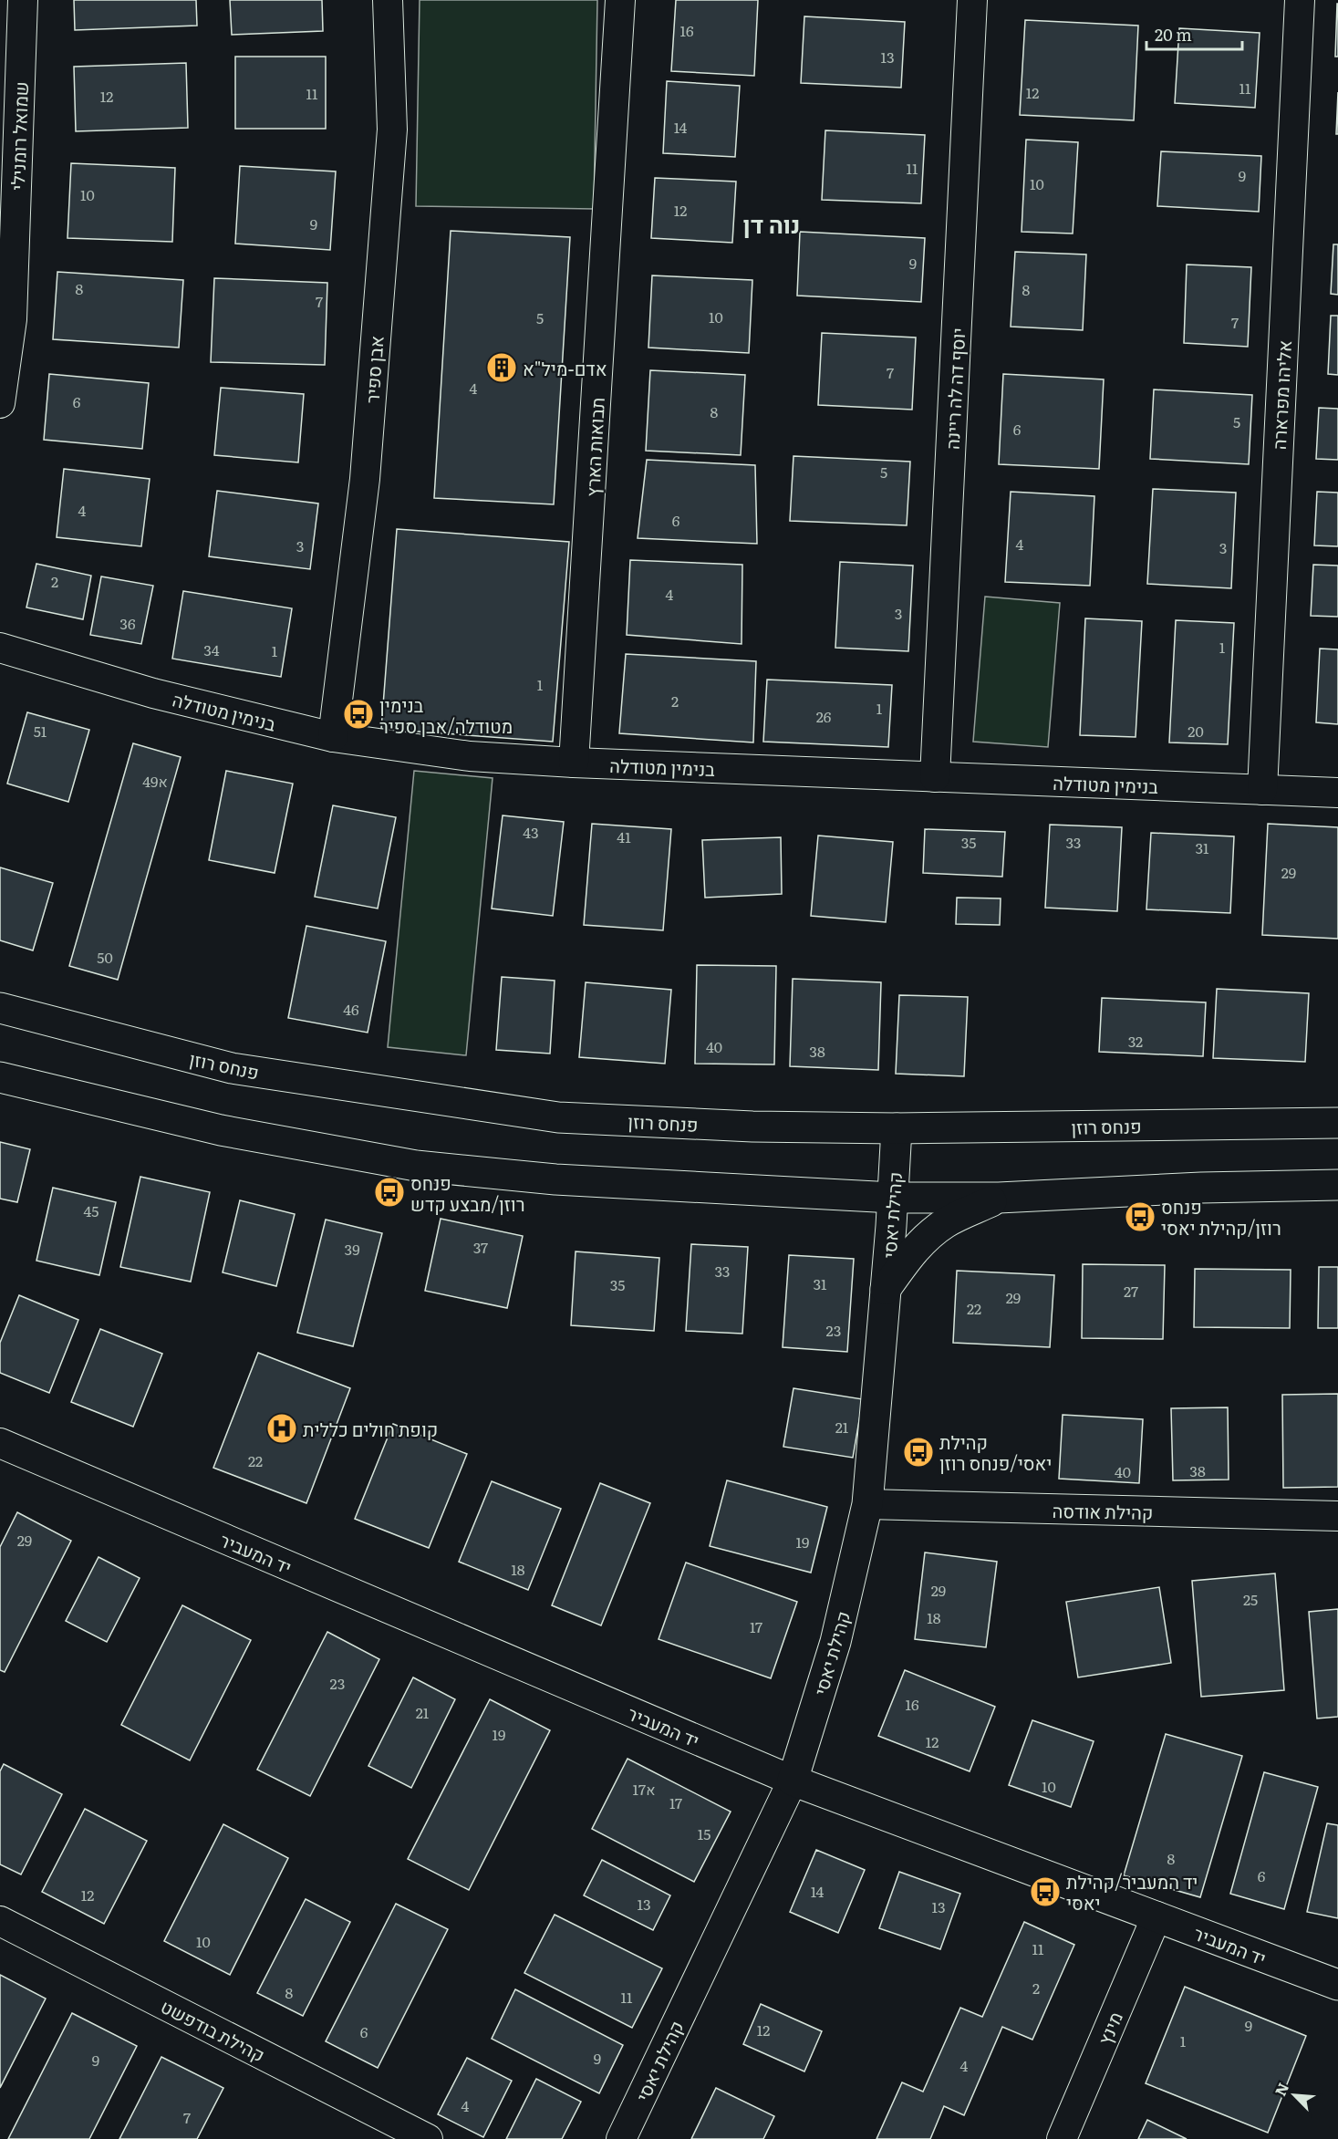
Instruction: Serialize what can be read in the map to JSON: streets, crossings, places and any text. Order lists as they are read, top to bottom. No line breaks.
{"streets":{"main road":["פנחס רוזן","קהילת יאסי","יד המעביר"],"street":["שמואל רומנילי","אבן ספיר","יוסף דה לה ריינה","אליהו מפרארה","תבואות הארץ","בנימין מטודלה","קהילת אודסה","מינץ","קהילת בודפשט"]},"crossings":[["אבן ספיר","בנימין מטודלה"],["יוסף דה לה ריינה","בנימין מטודלה"],["אליהו מפרארה","בנימין מטודלה"],["תבואות הארץ","בנימין מטודלה"],["פנחס רוזן","קהילת יאסי"],["קהילת יאסי","קהילת אודסה"],["קהילת יאסי","יד המעביר"],["יד המעביר","מינץ"]],"districts":["נוה דן"],"places":{"building":["אדם-מיל\"א"],"bus stop":["בנימין מטודלה/אבן ספיר","פנחס רוזן/מבצע קדש","פנחס רוזן/קהילת יאסי","קהילת יאסי/פנחס רוזן","יד המעביר/קהילת יאסי"],"hospital":["קופת חולים כללית"]},"house_numbers":["16","13","11","12","11","12","14","11","9","10","10","12","9","9","8","8","7","10","5","7","7","4","6","8","5","6","5","4","6","4","3","3","2","4","3","36","1","34","1","1","2","1","26","51","20","49א","43","41","35","33","31","29","50","46","32","40","38","45","37","39","33","31","35","27","29","22","23","21","22","38","40","29","19","18","29","25","18","17","23","16","21","19","12","10","17א","17","15","8","6","14","12","13","13","10","11","2","8","11","9","12","6","1","9","9","4","4","7"],"scale_bar":"20 m","north":"top left"}
